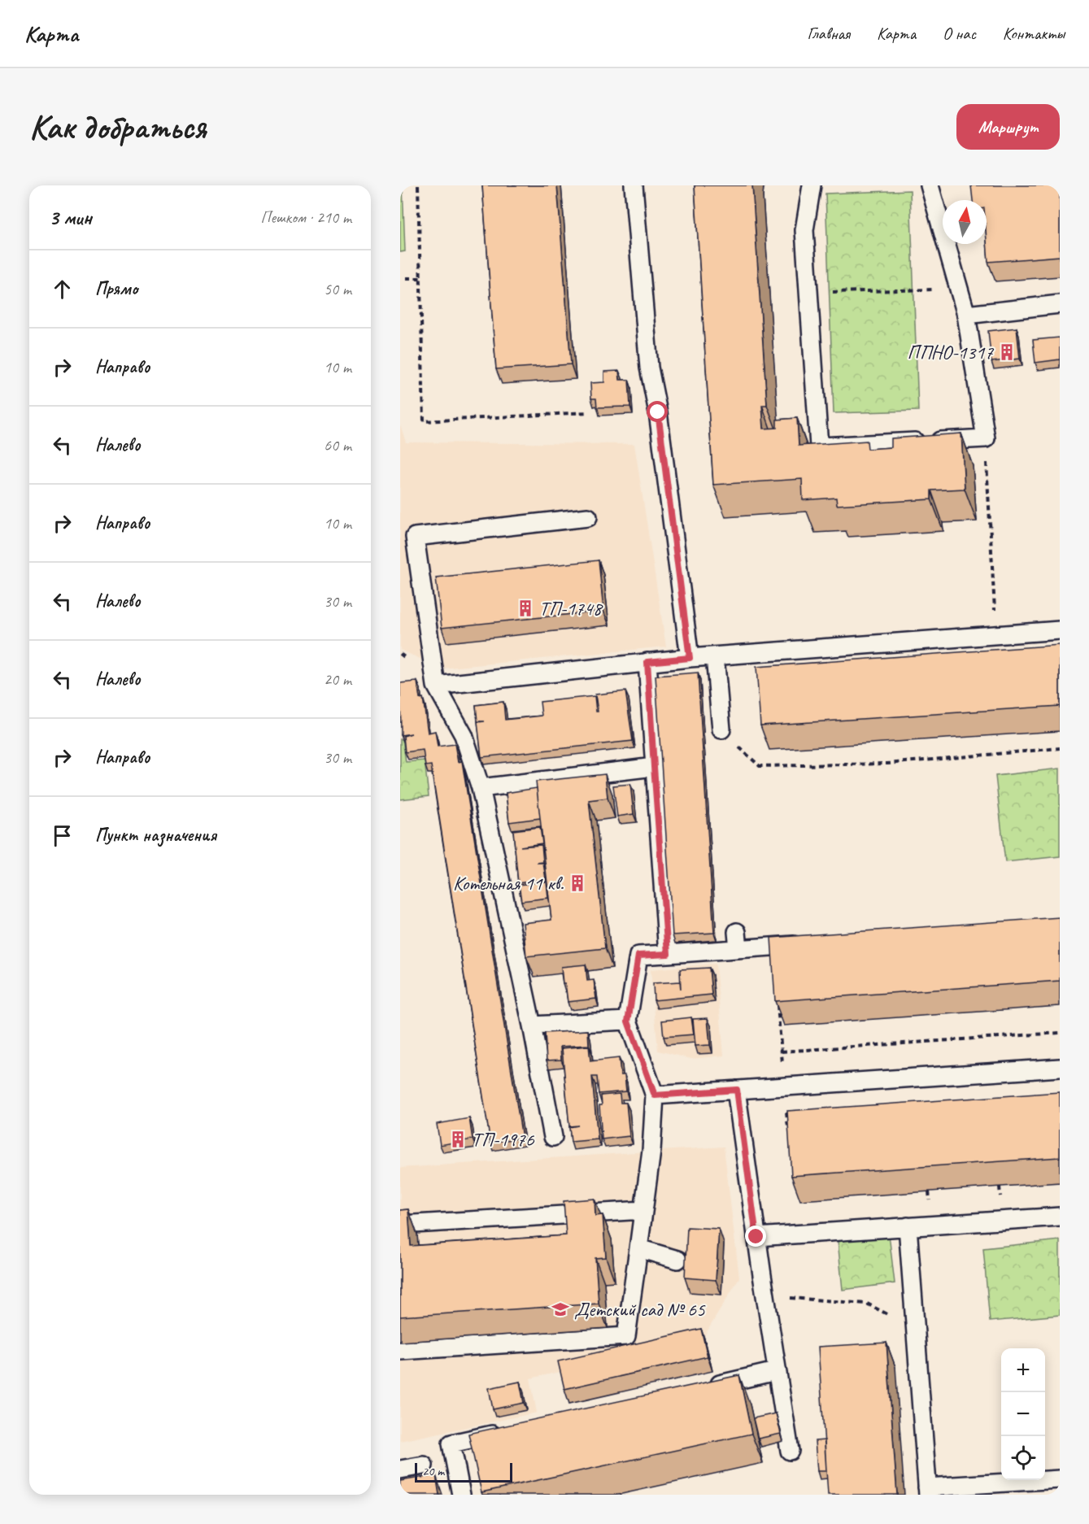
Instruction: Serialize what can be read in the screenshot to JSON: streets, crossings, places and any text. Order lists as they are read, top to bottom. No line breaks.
{"places":{"building":["ППНО-1317","ТП-1748","Котельная 11 кв.","ТП-1976"],"school or university":["Детский сад № 65"]},"scale_bar":"20 m","north":"top","page":{"header":"Карта","nav":["Главная","Карта","О нас","Контакты"],"buttons":"Маршрут","title":"Как добраться","heading":["3 мин","Пешком · 210 m"],"list":[["Прямо","50 m"],["Направо","10 m"],["Налево","60 m"],["Направо","10 m"],["Налево","30 m"],["Налево","20 m"],["Направо","30 m"],"Пункт назначения"],"map_buttons":["+","−"],"scale":"20 m"}}
